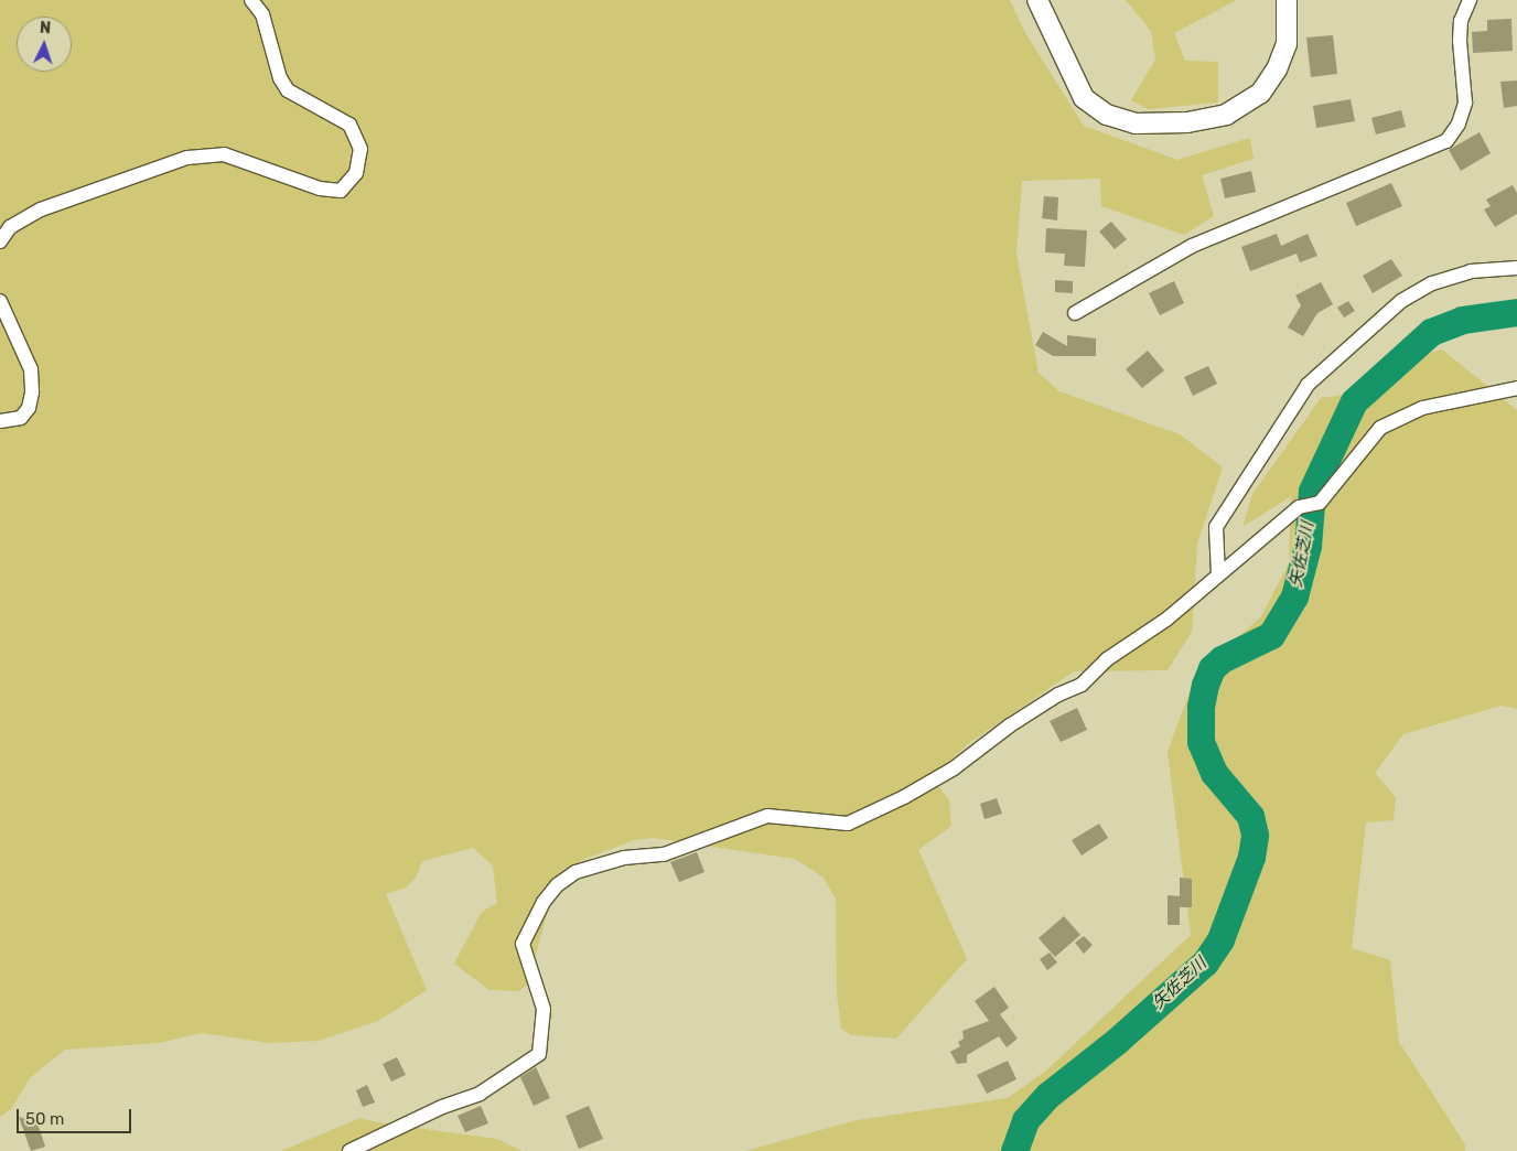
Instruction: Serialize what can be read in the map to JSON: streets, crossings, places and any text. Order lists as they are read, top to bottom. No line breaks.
{"water":["矢佐芝川"],"scale_bar":"50 m","north":"top"}
